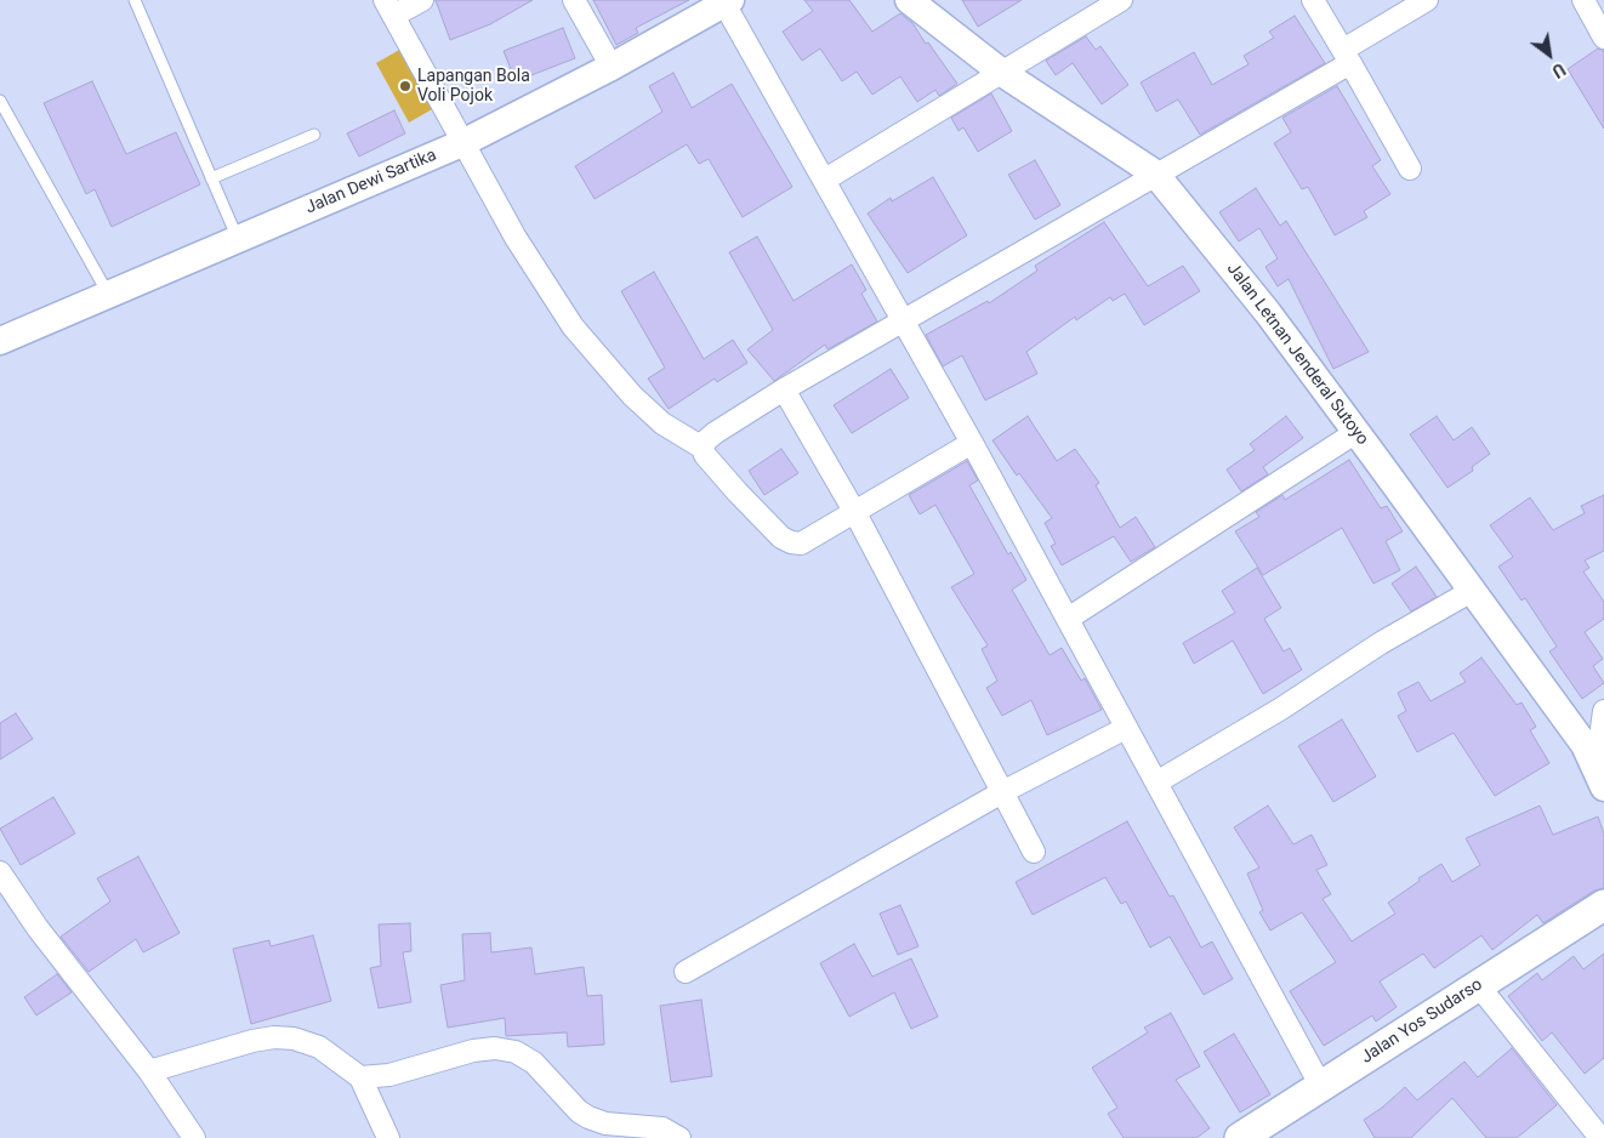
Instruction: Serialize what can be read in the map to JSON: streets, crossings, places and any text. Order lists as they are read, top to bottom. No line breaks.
{"streets":{"main road":["Jalan Yos Sudarso"],"street":["Jalan Dewi Sartika","Jalan Letnan Jenderal Sutoyo"]},"places":["Lapangan Bola Voli Pojok"],"north":"bottom right"}
